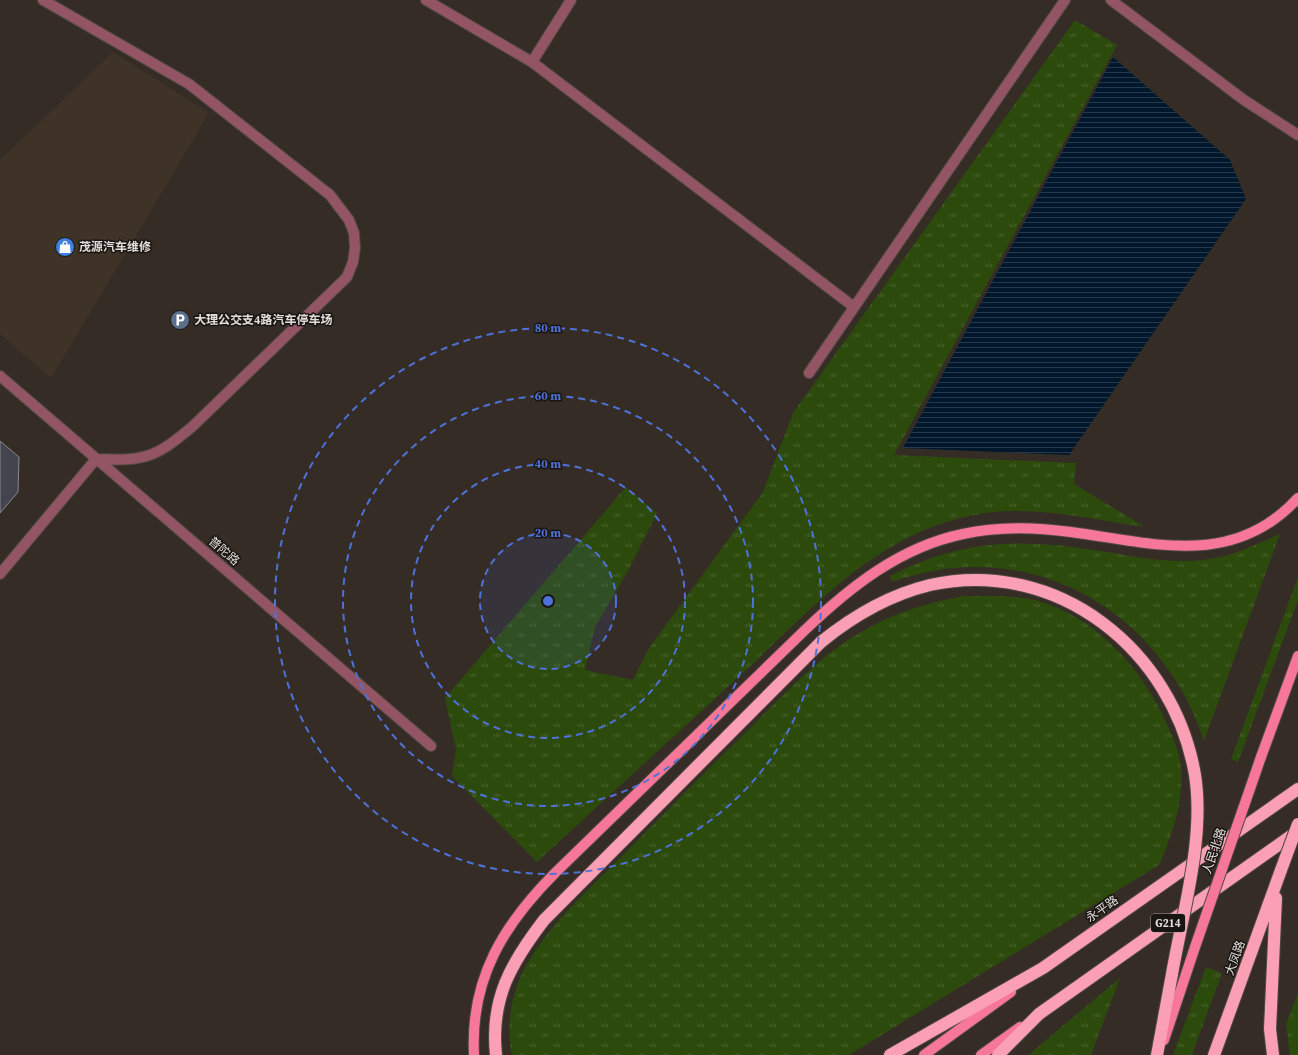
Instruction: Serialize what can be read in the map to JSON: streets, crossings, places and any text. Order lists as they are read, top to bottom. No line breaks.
{"streets":{"highway":["永平路","G214","大凤路"],"main road":["人民北路"],"street":["普陀路"]},"places":{"shop":["茂源汽车维修"],"parking":["大理公交支4路汽车停车场"]},"rings":["80 m","60 m","40 m","20 m"]}
